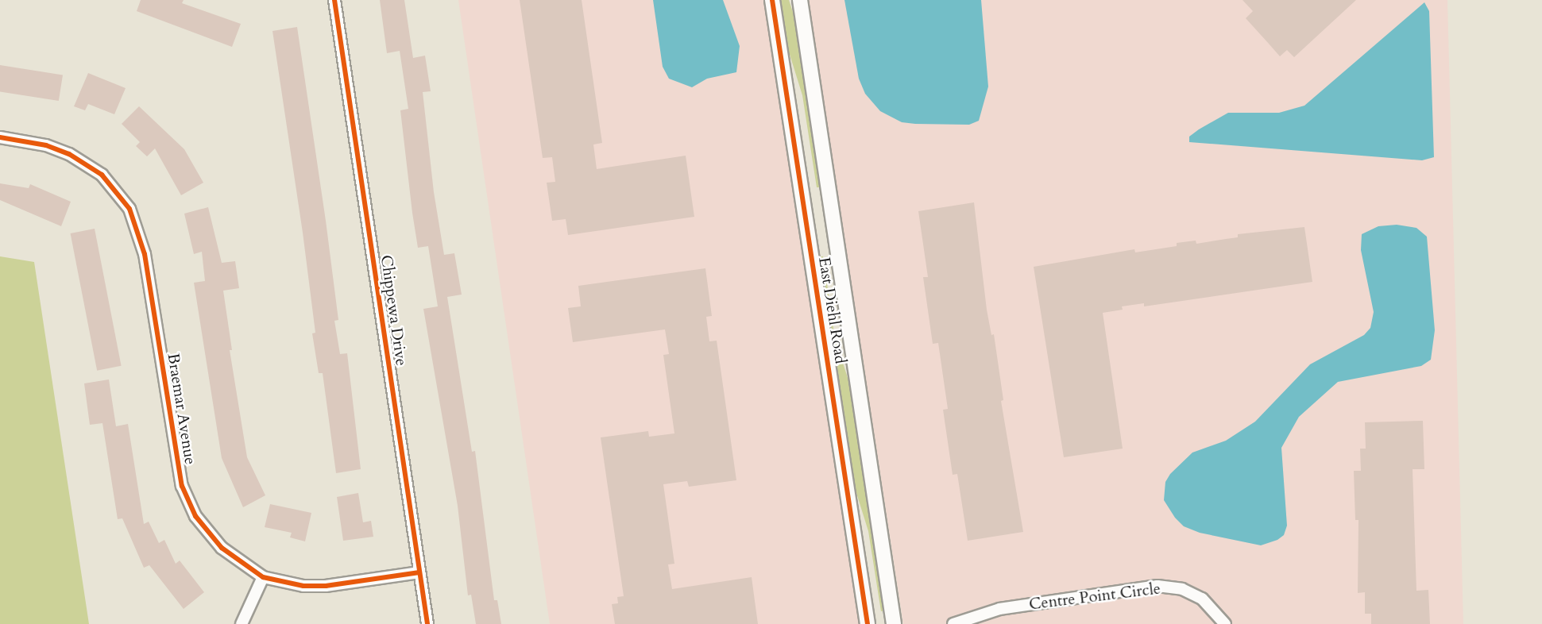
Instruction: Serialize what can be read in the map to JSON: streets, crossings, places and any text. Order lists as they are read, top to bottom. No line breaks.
{"streets":{"street":["Chippewa Drive","East Diehl Road","Braemar Avenue","Centre Point Circle"]},"crossings":[["Chippewa Drive","Braemar Avenue"]]}
